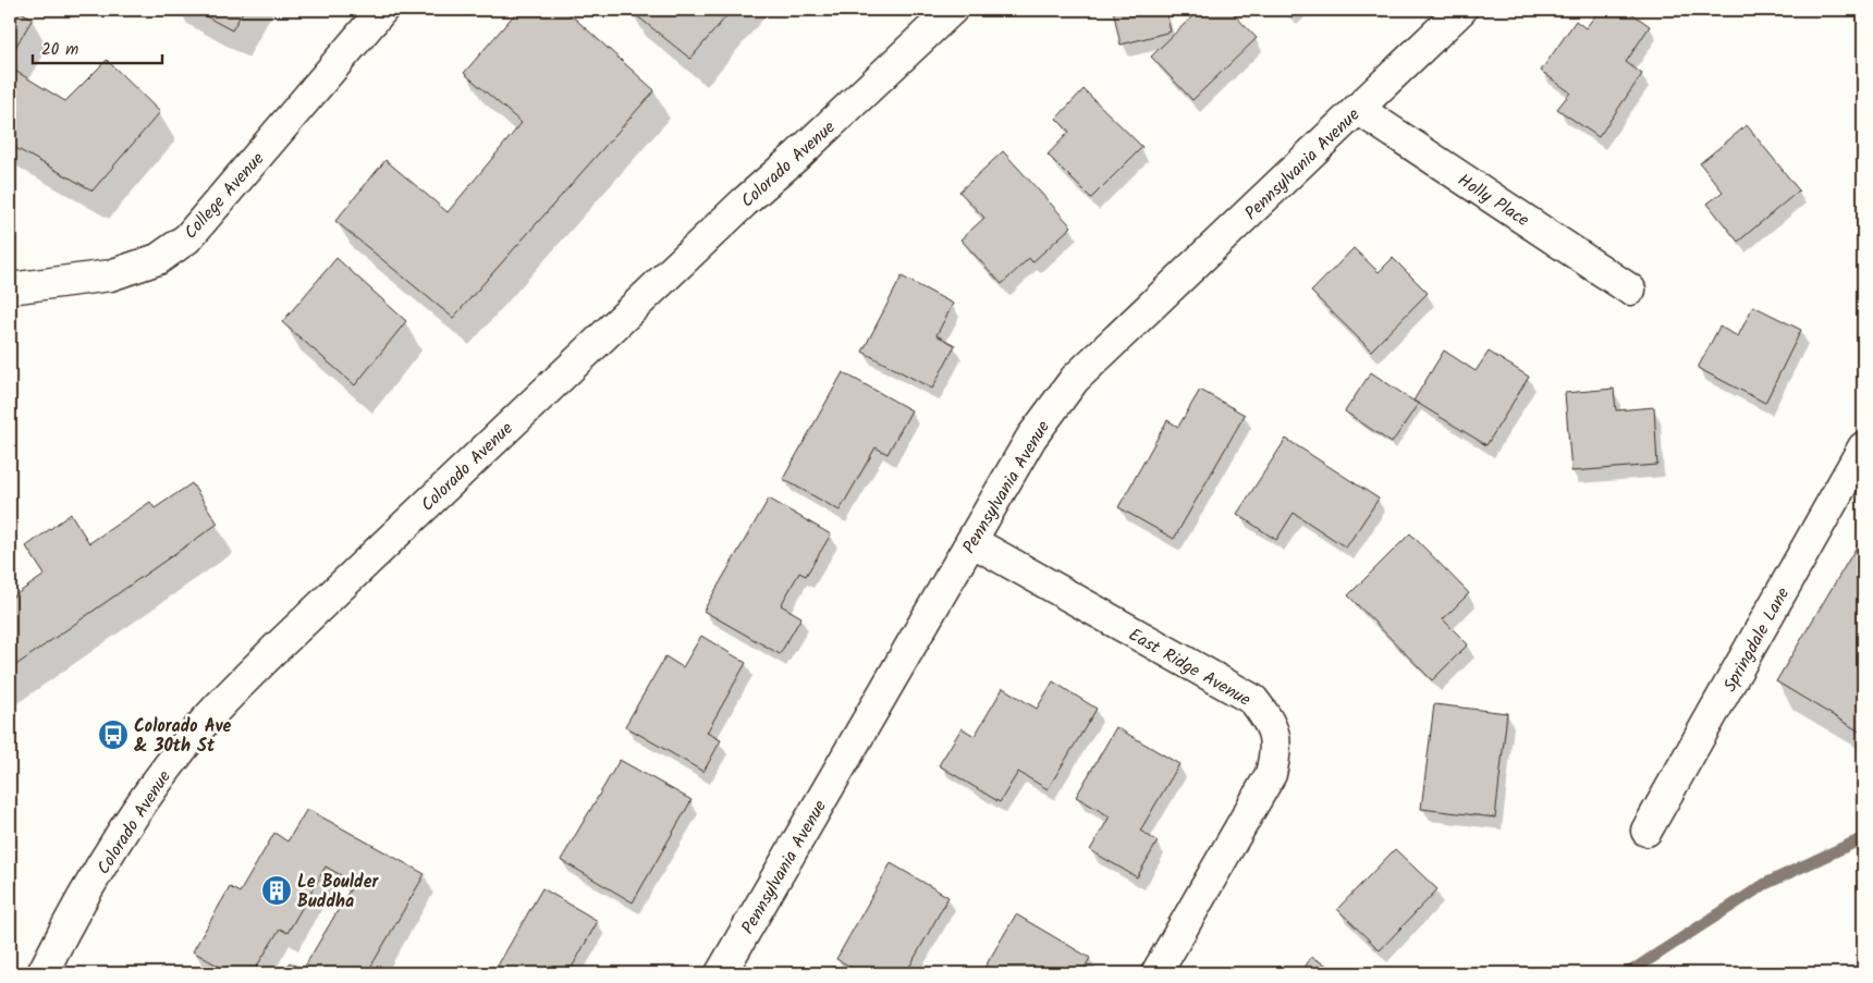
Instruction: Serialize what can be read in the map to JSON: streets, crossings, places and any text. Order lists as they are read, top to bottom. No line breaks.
{"streets":{"street":["Colorado Avenue","Pennsylvania Avenue","College Avenue","Holly Place","Springdale Lane","East Ridge Avenue"]},"crossings":[["Pennsylvania Avenue","Holly Place"],["Pennsylvania Avenue","East Ridge Avenue"]],"places":{"bus stop":["Colorado Ave & 30th St"],"building":["Le Boulder Buddha"]},"scale_bar":"20 m"}
